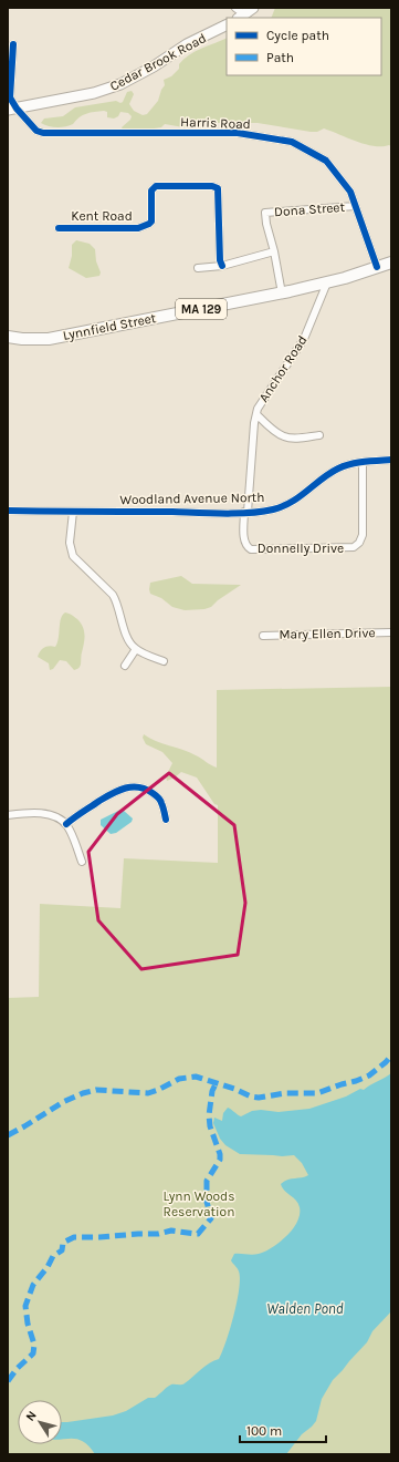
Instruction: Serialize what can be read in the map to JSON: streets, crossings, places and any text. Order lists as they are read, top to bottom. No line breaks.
{"streets":{"main road":["MA 129","Lynnfield Street"],"street":["Cedar Brook Road","Harris Road","Dona Street","Kent Road","Anchor Road","Woodland Avenue North","Donnelly Drive","Mary Ellen Drive"]},"crossings":[["Cedar Brook Road","Harris Road"],["Harris Road","Dona Street"],["Harris Road","Lynnfield Street"],["Dona Street","Lynnfield Street"],["Lynnfield Street","Anchor Road"],["Anchor Road","Woodland Avenue North"],["Anchor Road","Donnelly Drive"],["Woodland Avenue North","Donnelly Drive"]],"water":["Walden Pond"],"parks":["Lynn Woods Reservation"],"legend":["Cycle path","Path"],"scale_bar":"100 m","north":"top left"}
